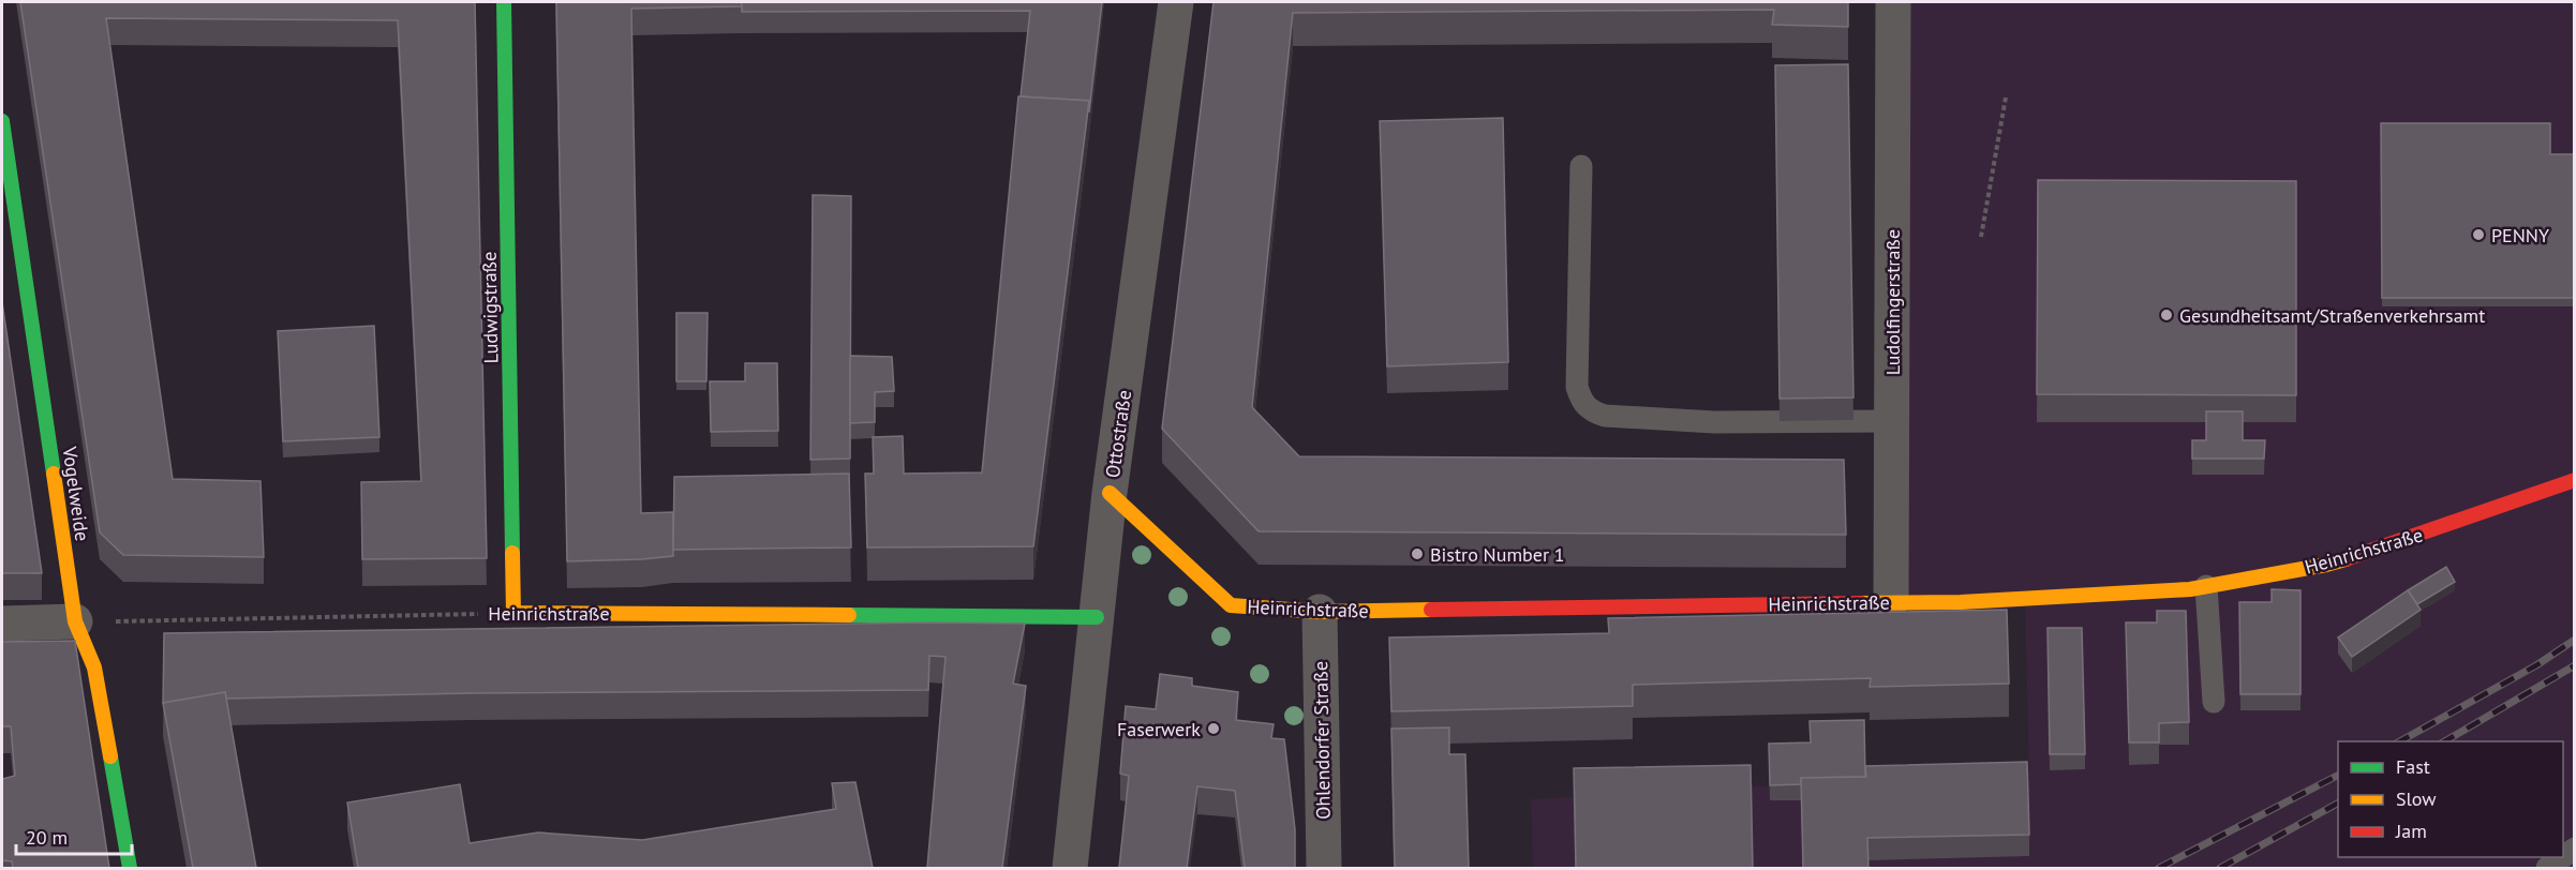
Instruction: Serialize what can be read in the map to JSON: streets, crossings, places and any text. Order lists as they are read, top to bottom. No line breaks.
{"streets":{"street":["Ludolfingerstraße","Ludwigstraße","Ottostraße","Vogelweide","Heinrichstraße","Ohlendorfer Straße"]},"crossings":[["Ludolfingerstraße","Heinrichstraße"],["Ludwigstraße","Heinrichstraße"],["Ottostraße","Heinrichstraße"],["Vogelweide","Heinrichstraße"],["Heinrichstraße","Ohlendorfer Straße"]],"places":["PENNY","Gesundheitsamt/Straßenverkehrsamt","Bistro Number 1","Faserwerk"],"legend":["Fast","Slow","Jam"],"scale_bar":"20 m"}
